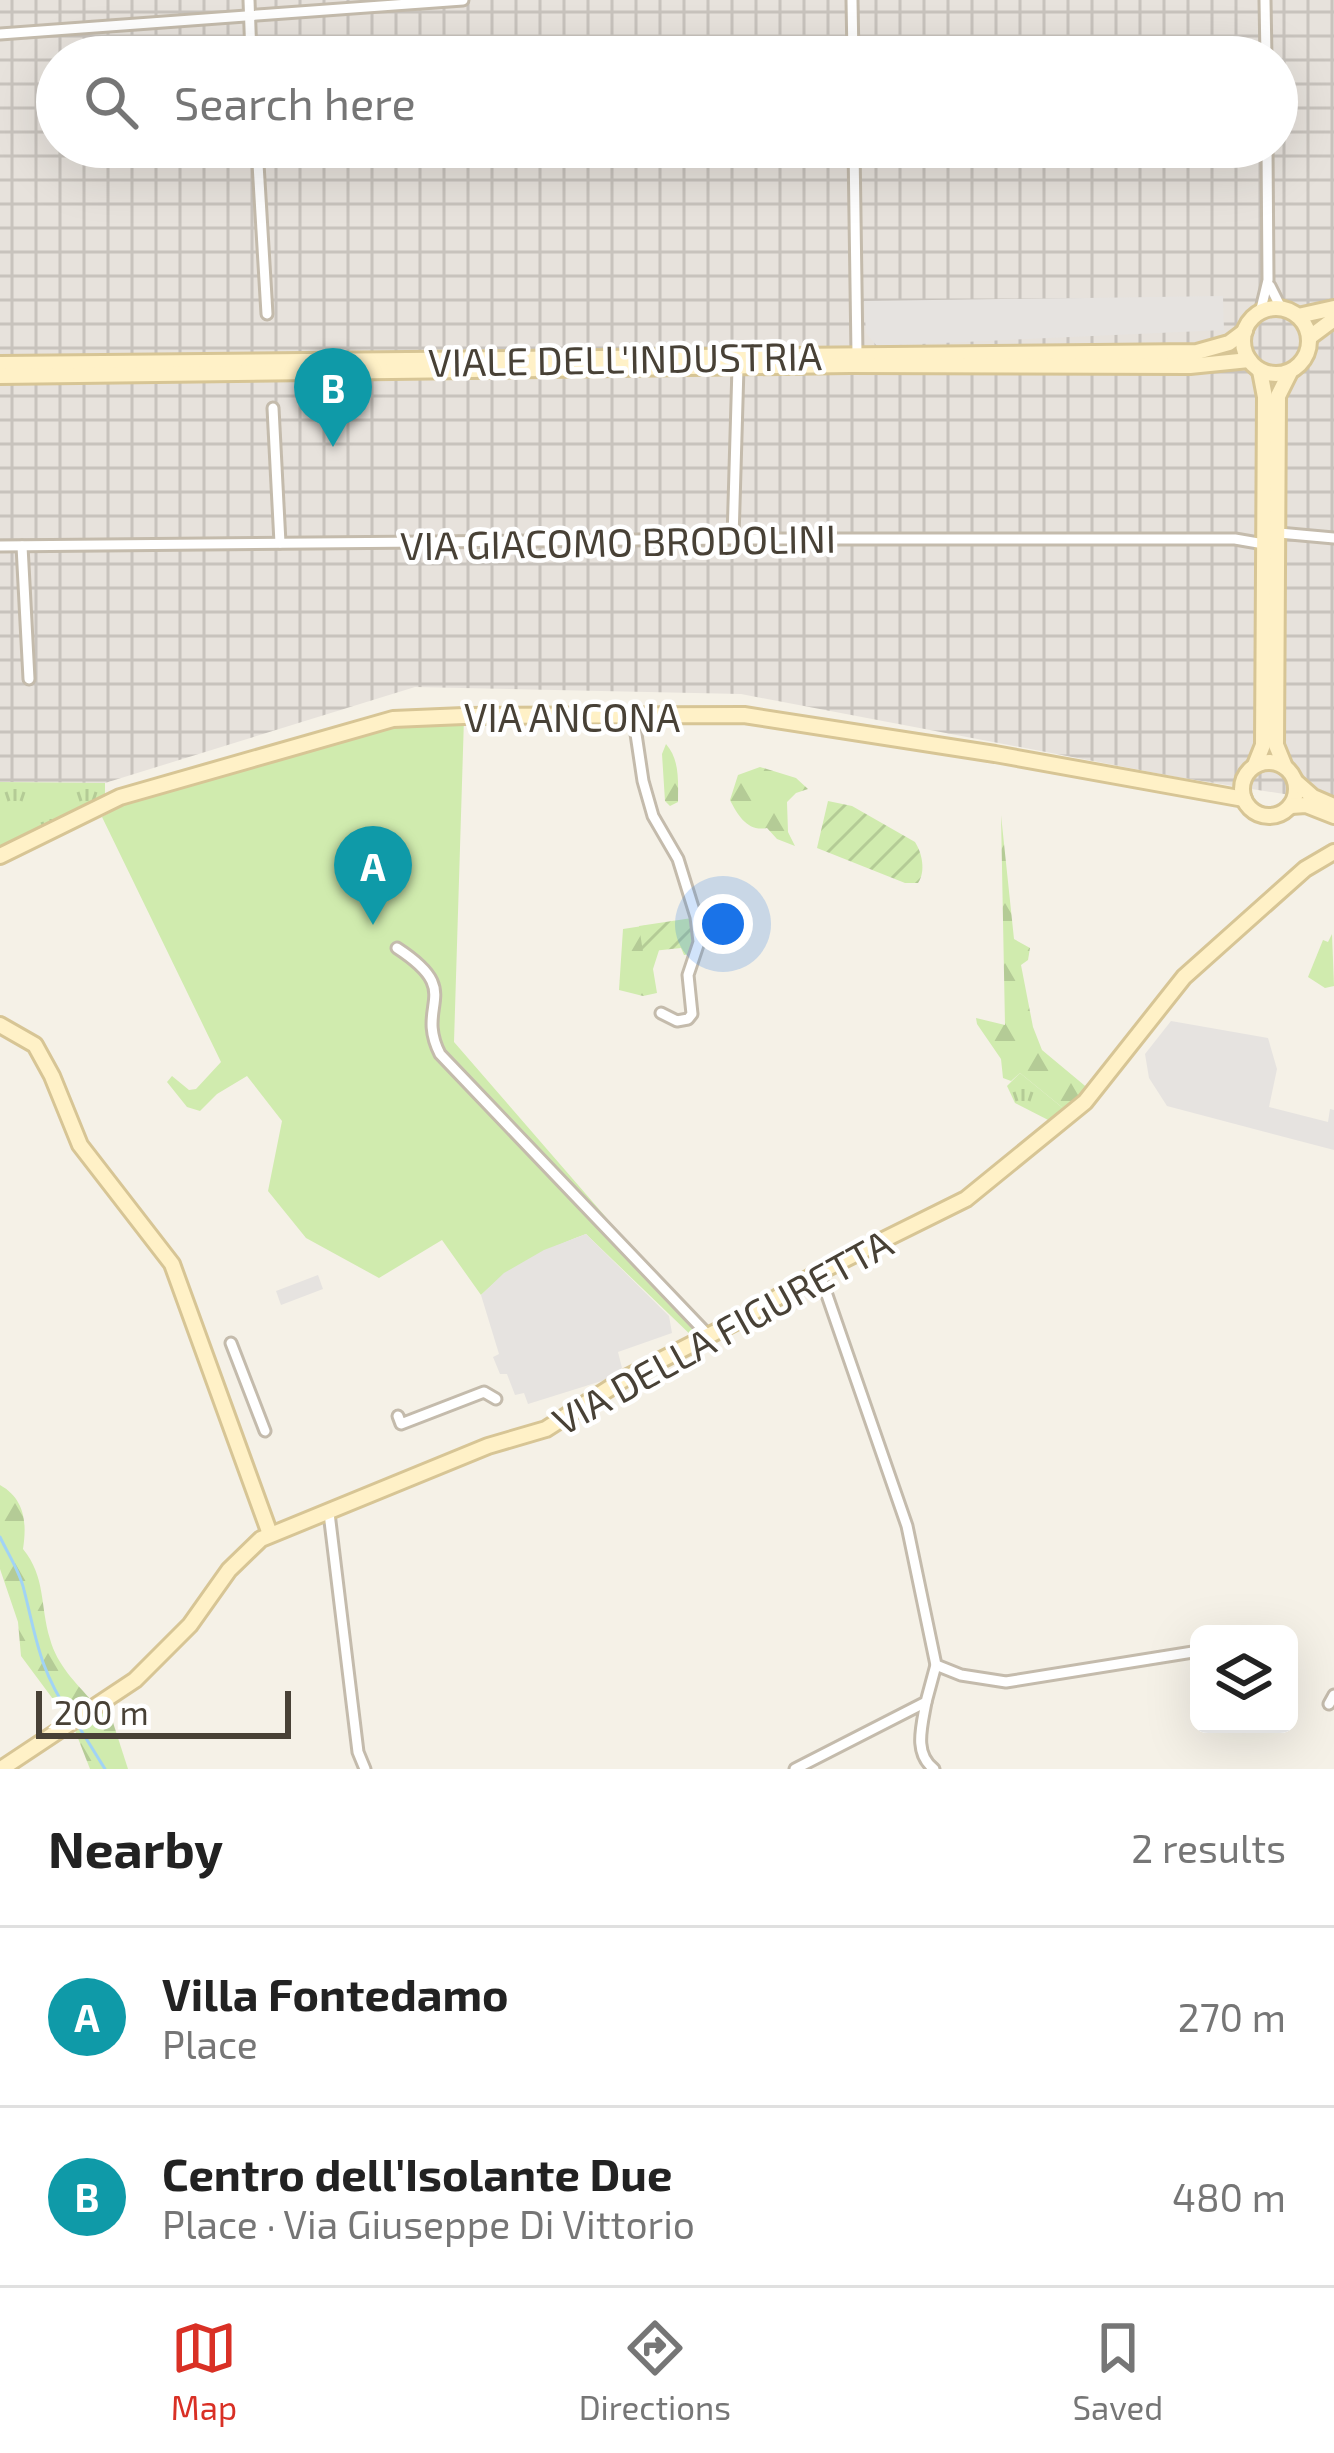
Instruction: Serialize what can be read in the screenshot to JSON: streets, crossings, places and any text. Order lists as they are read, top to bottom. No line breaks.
{"streets":{"main road":["VIALE DELL'INDUSTRIA","VIA ANCONA","VIA DELLA FIGURETTA"],"street":["VIA GIACOMO BRODOLINI"]},"crossings":[["VIALE DELL'INDUSTRIA","VIA GIACOMO BRODOLINI"]],"scale_bar":"200 m","page":{"search":"Search here","pins":["B","A"],"scale":"200 m","heading":["Nearby","2 results"],"list":[{"mark":"A","name":"Villa Fontedamo","note":"Place","value":"270 m"},{"mark":"B","name":"Centro dell'Isolante Due","note":"Place · Via Giuseppe Di Vittorio","value":"480 m"}],"nav":["Map","Directions","Saved"]}}
